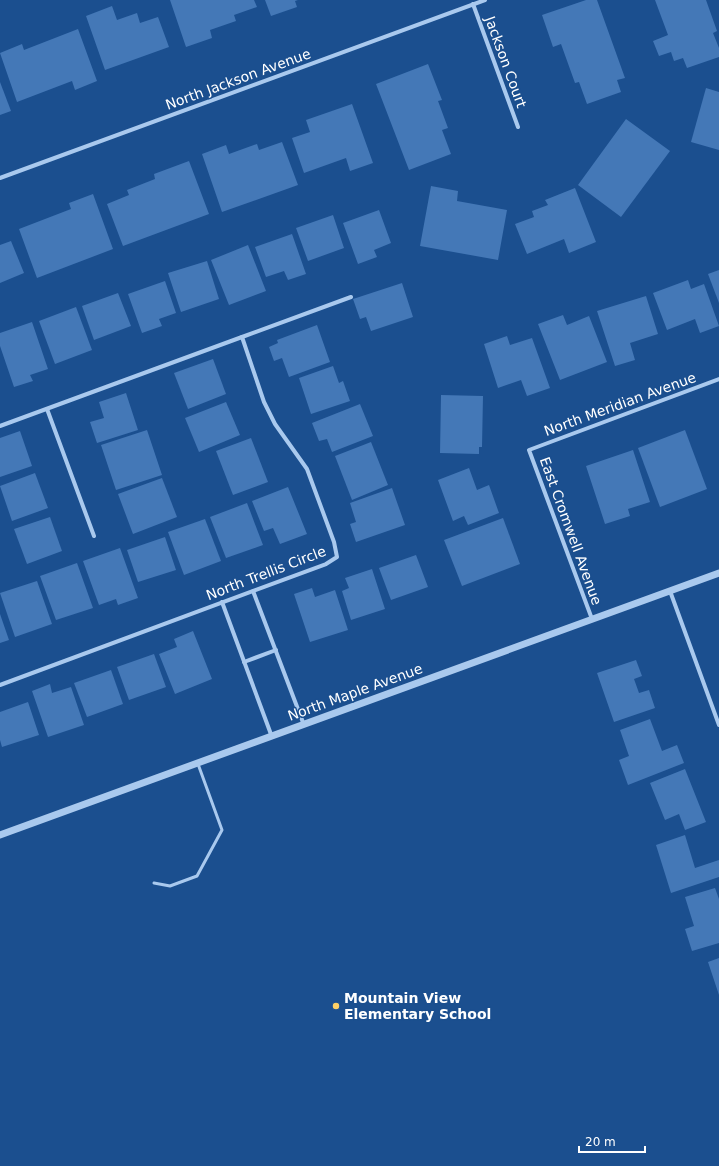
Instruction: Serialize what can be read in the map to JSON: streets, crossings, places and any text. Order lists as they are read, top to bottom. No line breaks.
{"streets":{"street":["Jackson Court","North Jackson Avenue","North Meridian Avenue","East Cromwell Avenue","North Trellis Circle","North Maple Avenue"]},"crossings":[["Jackson Court","North Jackson Avenue"],["North Meridian Avenue","East Cromwell Avenue"],["East Cromwell Avenue","North Maple Avenue"]],"places":["Mountain View Elementary School"],"scale_bar":"20 m"}
